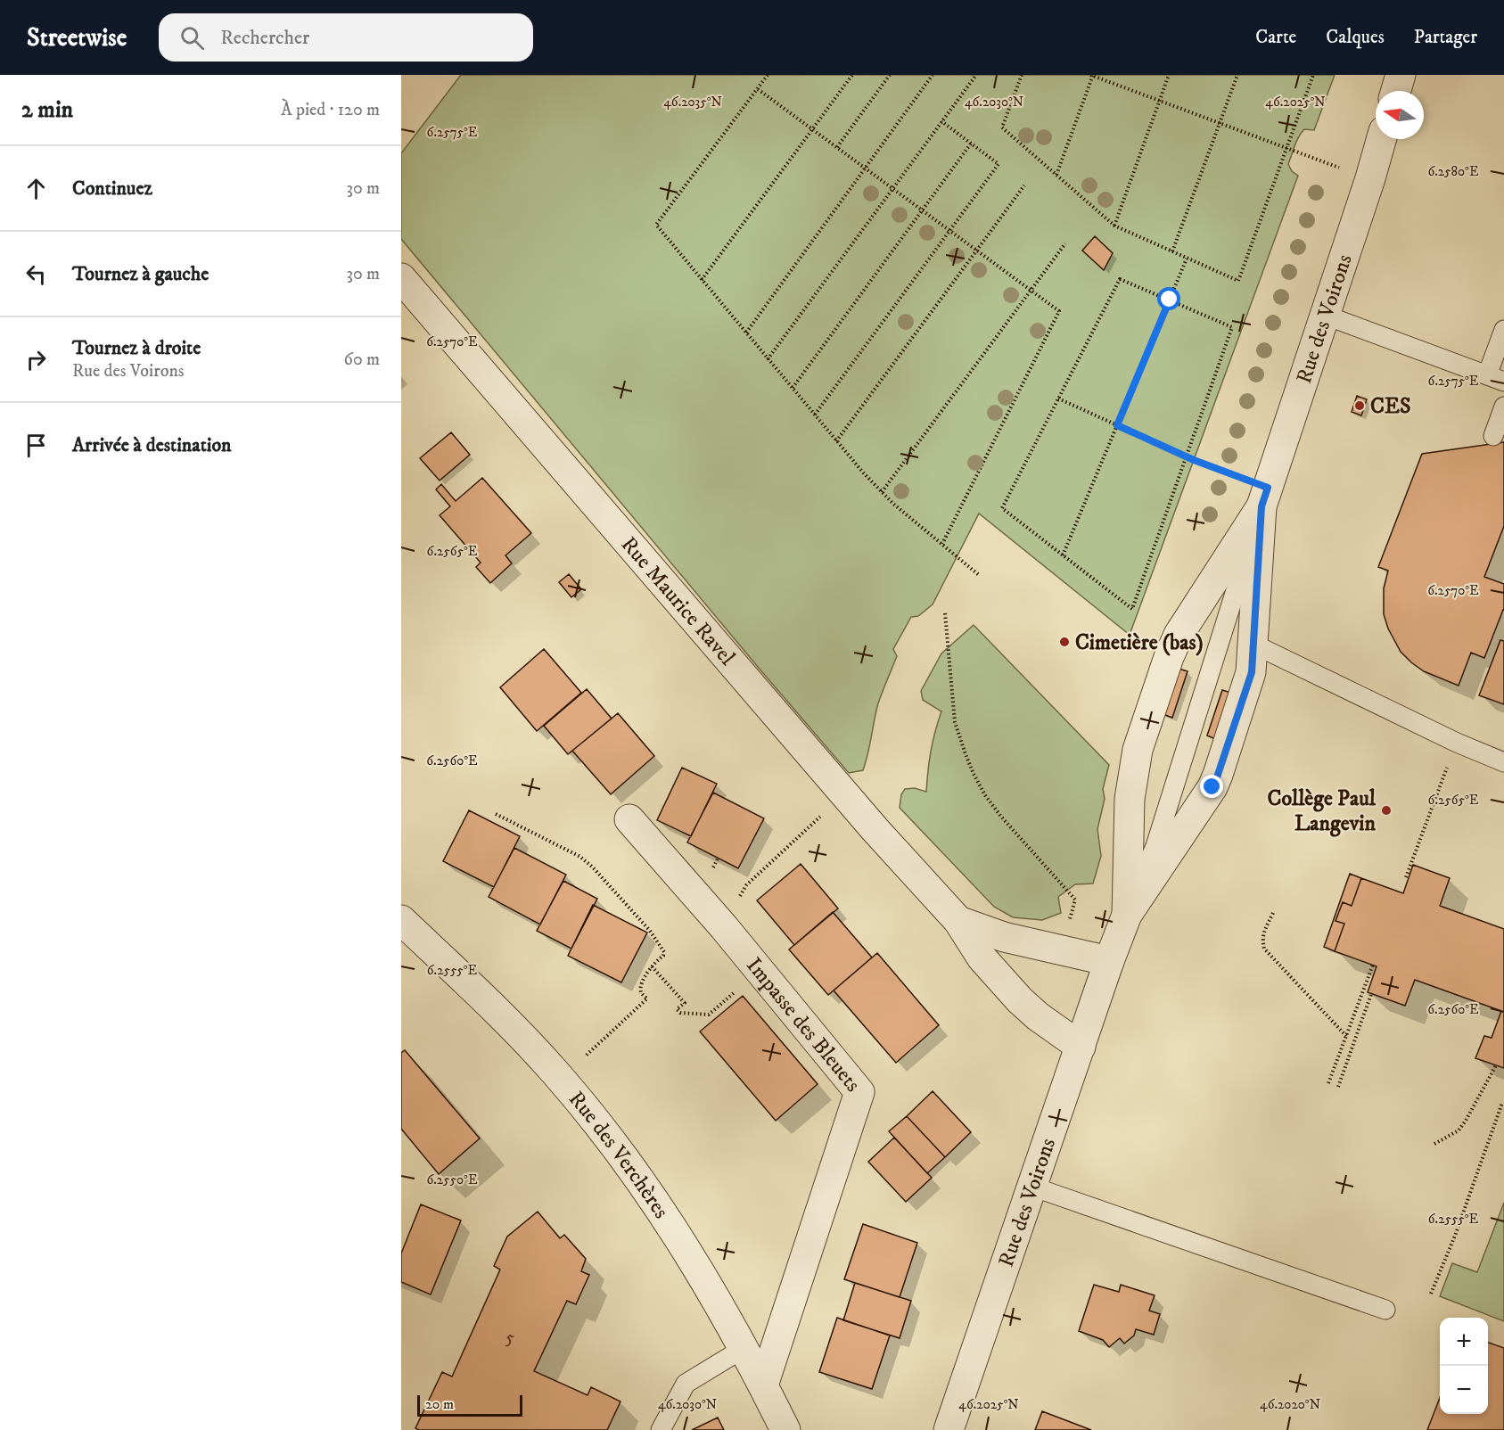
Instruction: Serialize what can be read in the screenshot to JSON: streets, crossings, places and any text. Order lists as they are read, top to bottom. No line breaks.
{"streets":{"street":["Rue des Voirons","Rue Maurice Ravel","Impasse des Bleuets","Rue des Verchères"]},"crossings":[["Rue des Voirons","Rue Maurice Ravel"],["Impasse des Bleuets","Rue des Verchères"]],"places":["CES","Cimetière (bas)","Collège Paul Langevin"],"house_numbers":["5"],"scale_bar":"20 m","north":"left","page":{"header":"Streetwise","search":"Rechercher","nav":["Carte","Calques","Partager"],"heading":["2 min","À pied · 120 m"],"list":[["Continuez","30 m"],["Tournez à gauche","30 m"],["Tournez à droite","Rue des Voirons","60 m"],"Arrivée à destination"],"map_buttons":["+","−"],"scale":"20 m"},"coordinates":["46.2035°N","46.2030°N","46.2025°N","6.2575°E","6.2580°E","6.2570°E","6.2565°E","6.2560°E","6.2555°E","6.2550°E","46.2020°N"]}
